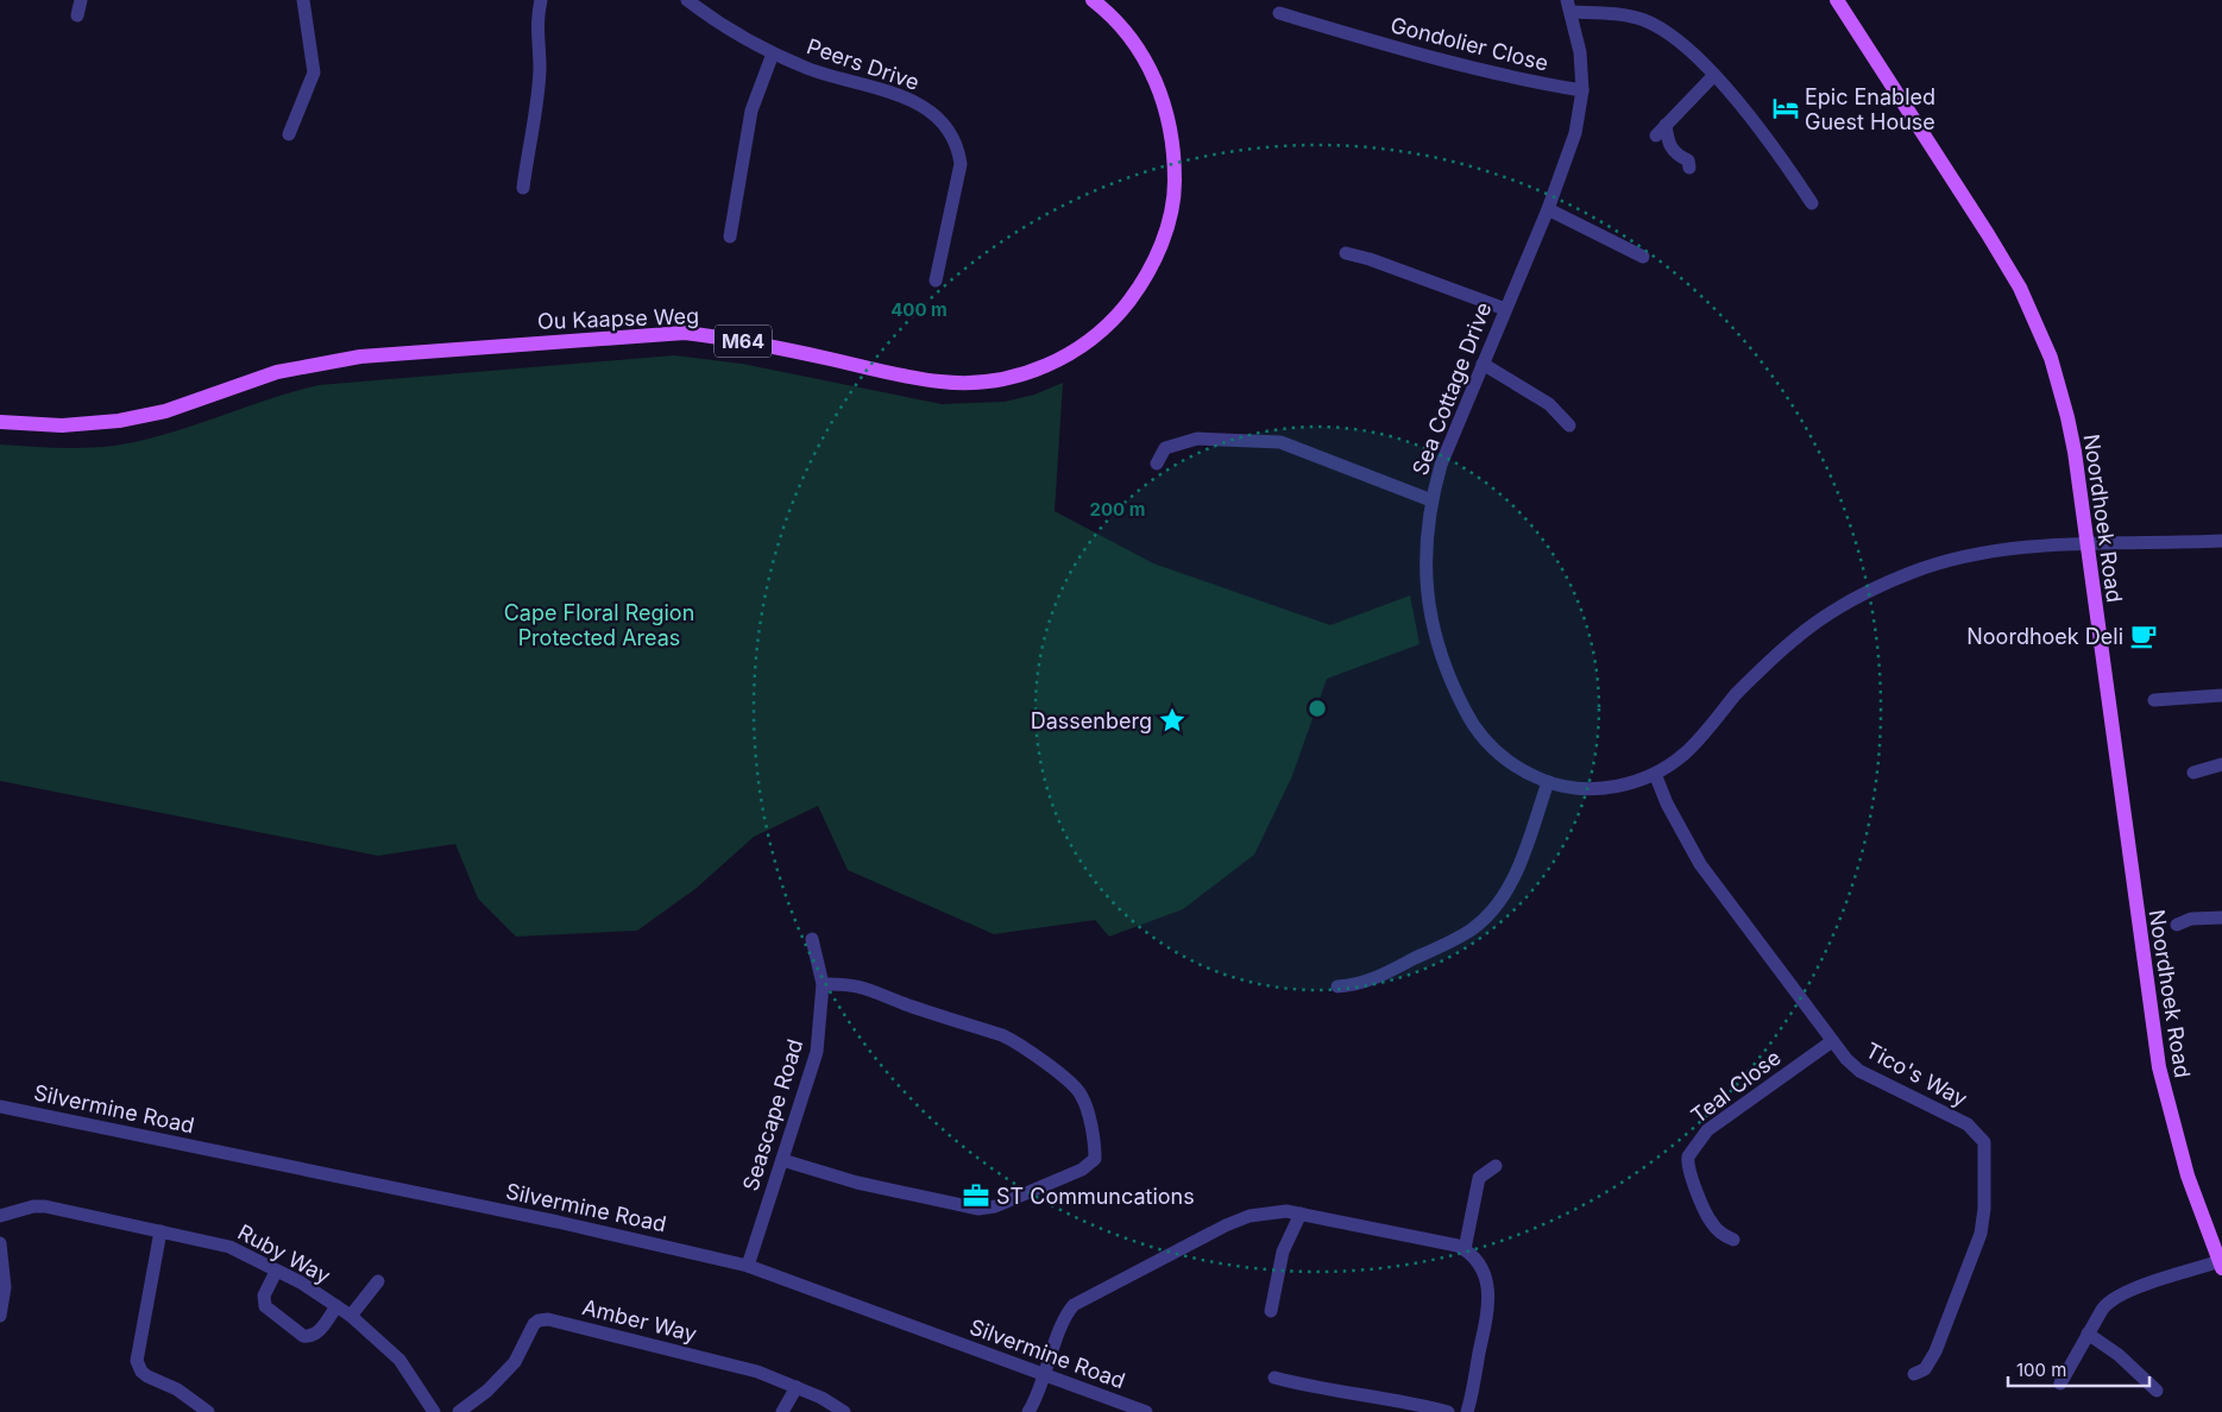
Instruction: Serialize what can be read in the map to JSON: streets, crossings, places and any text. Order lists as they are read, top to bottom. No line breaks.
{"streets":{"main road":["Ou Kaapse Weg","M64","Noordhoek Road"],"street":["Gondolier Close","Peers Drive","Sea Cottage Drive","Tico's Way","Teal Close","Silvermine Road","Seascape Road","Ruby Way","Amber Way"]},"crossings":[["Gondolier Close","Sea Cottage Drive"],["Sea Cottage Drive","Noordhoek Road"],["Sea Cottage Drive","Tico's Way"],["Tico's Way","Teal Close"],["Silvermine Road","Seascape Road"]],"parks":["Cape Floral Region Protected Areas"],"places":{"hotel":["Epic Enabled Guest House"],"cafe":["Noordhoek Deli"],"place":["Dassenberg"],"office":["ST Communcations"]},"scale_bar":"100 m","rings":["400 m","200 m"]}
